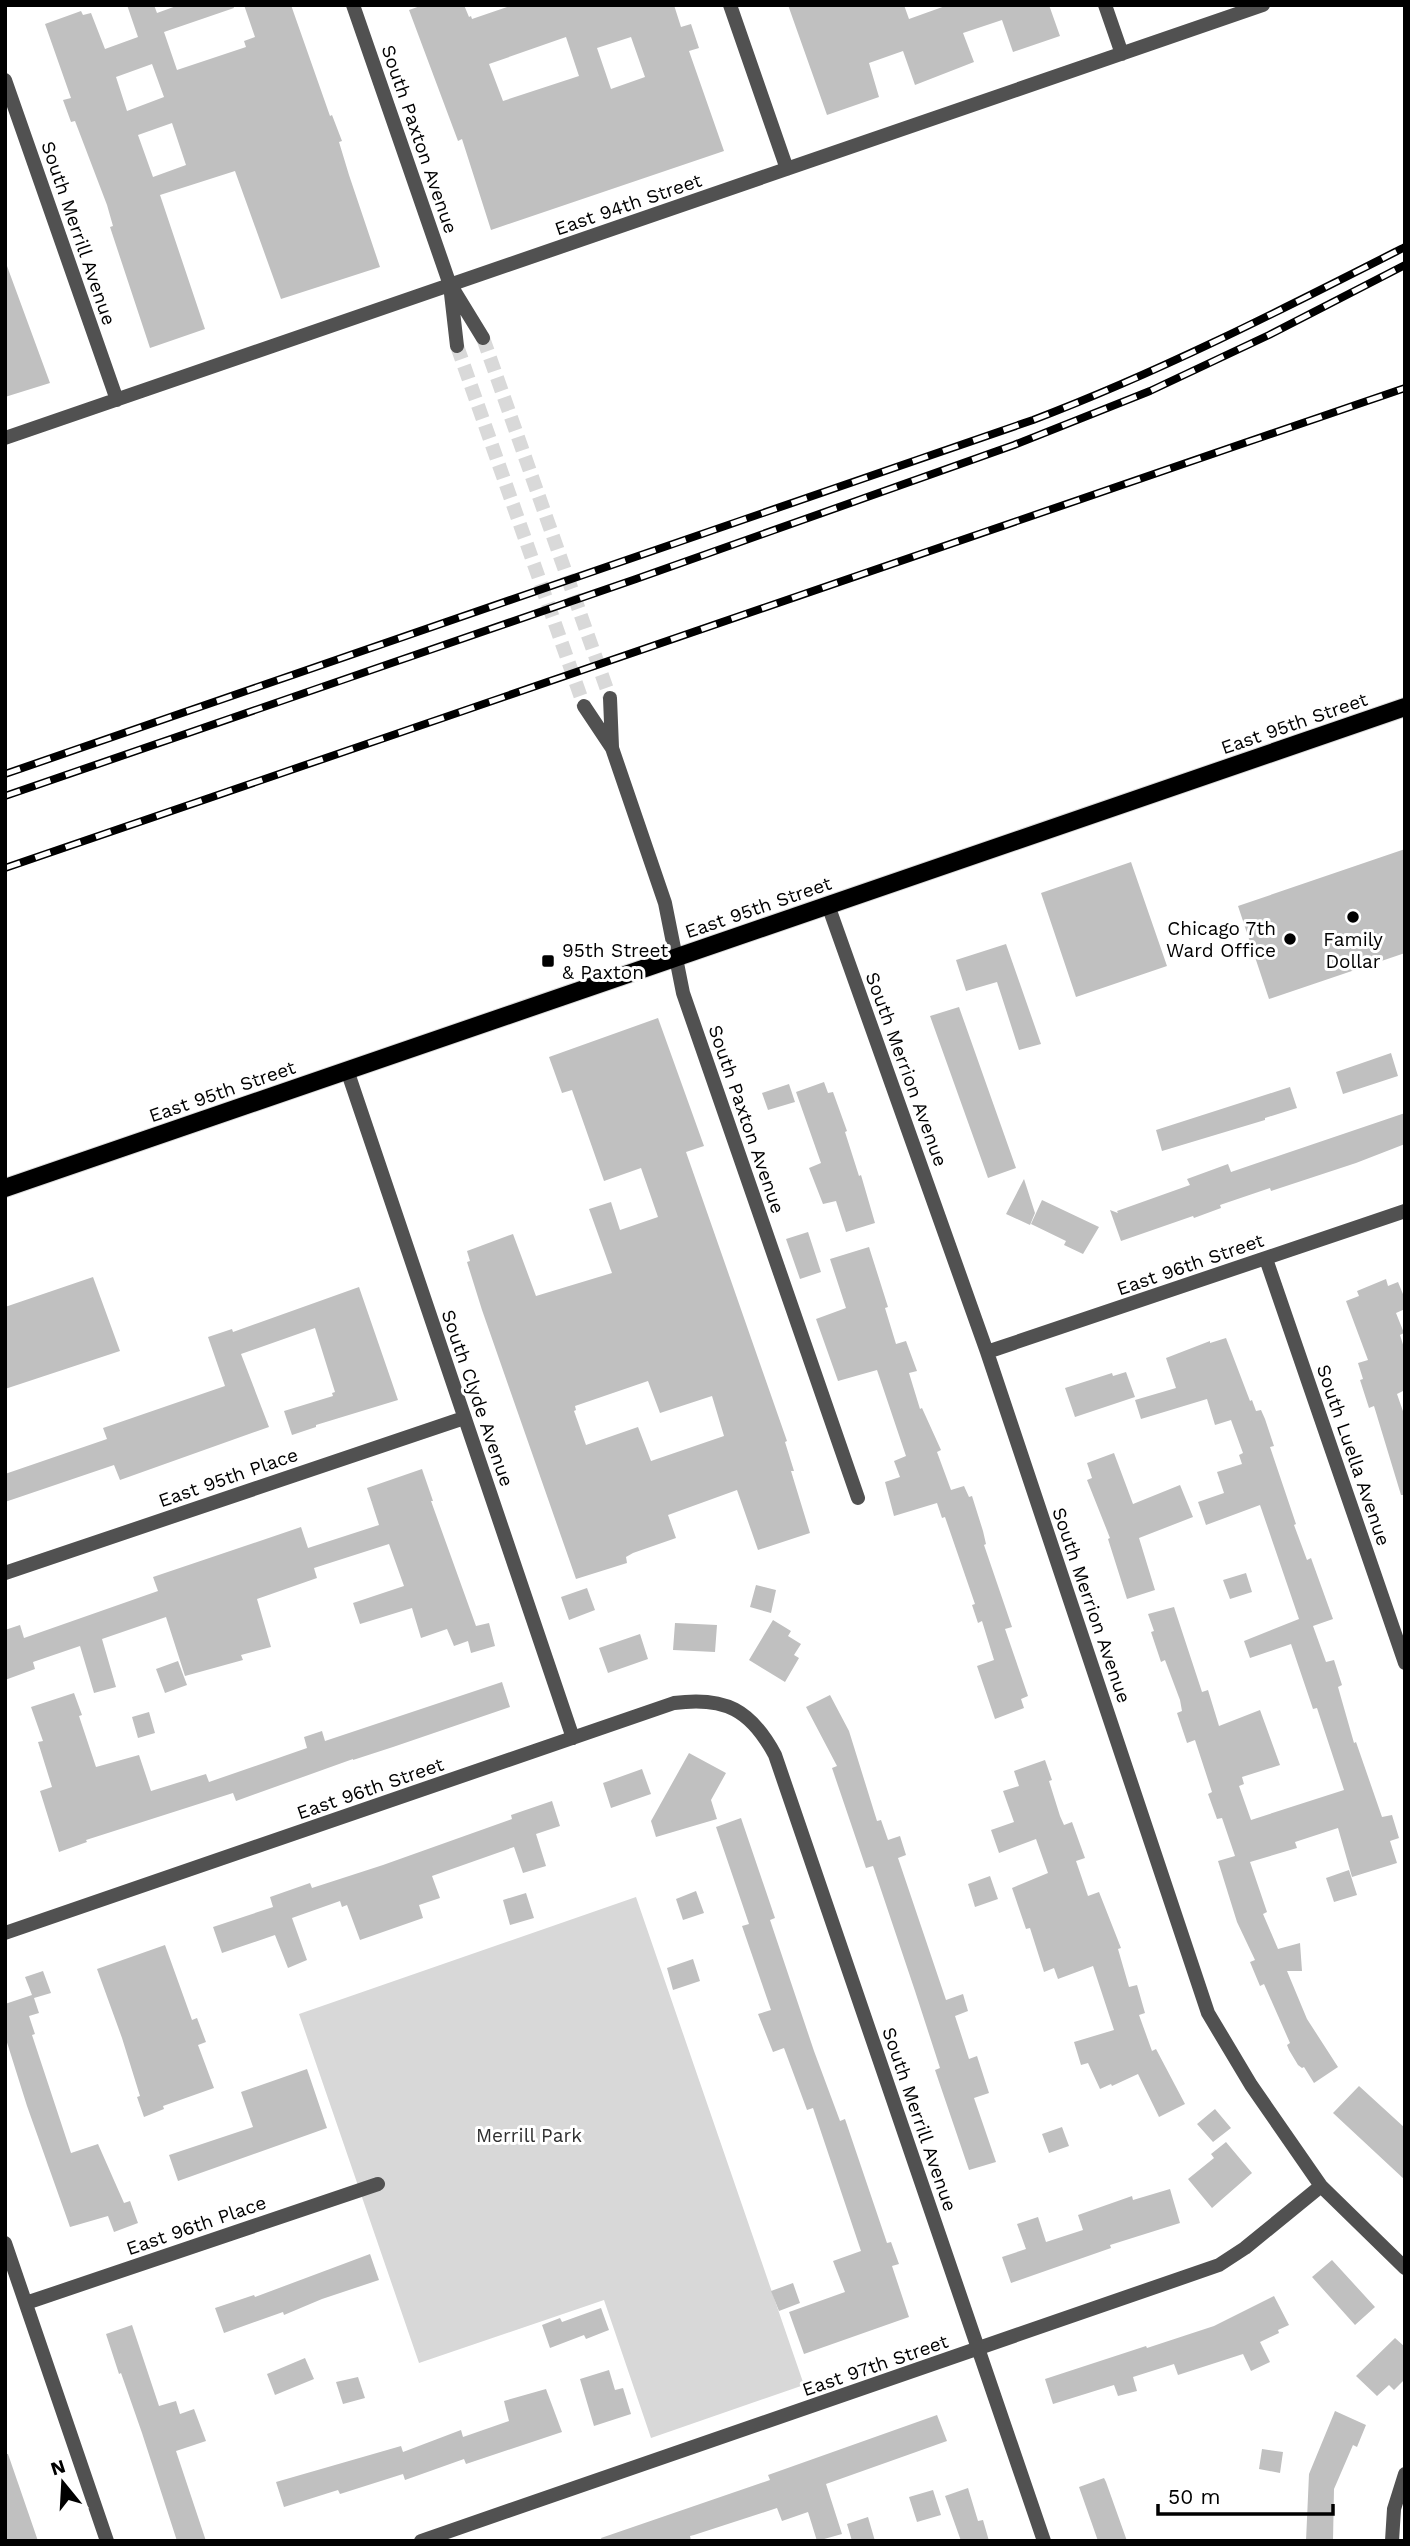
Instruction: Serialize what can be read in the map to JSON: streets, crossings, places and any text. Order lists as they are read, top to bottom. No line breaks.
{"streets":{"main road":["East 95th Street"],"street":["South Paxton Avenue","East 94th Street","South Merrill Avenue","South Merrion Avenue","East 96th Street","South Clyde Avenue","South Luella Avenue","East 95th Place","East 96th Place","East 97th Street"]},"crossings":[["South Paxton Avenue","East 94th Street"],["South Paxton Avenue","East 95th Street"],["East 94th Street","South Merrill Avenue"],["South Merrill Avenue","East 96th Street"],["South Merrill Avenue","East 97th Street"],["East 95th Street","South Merrion Avenue"],["East 95th Street","South Clyde Avenue"],["South Merrion Avenue","East 96th Street"],["South Merrion Avenue","East 97th Street"],["East 96th Street","South Clyde Avenue"],["East 96th Street","South Luella Avenue"],["South Clyde Avenue","East 95th Place"]],"parks":["Merrill Park"],"places":{"other":["Family Dollar","Chicago 7th Ward Office"],"transit":["95th Street & Paxton"]},"scale_bar":"50 m","north":"top"}
